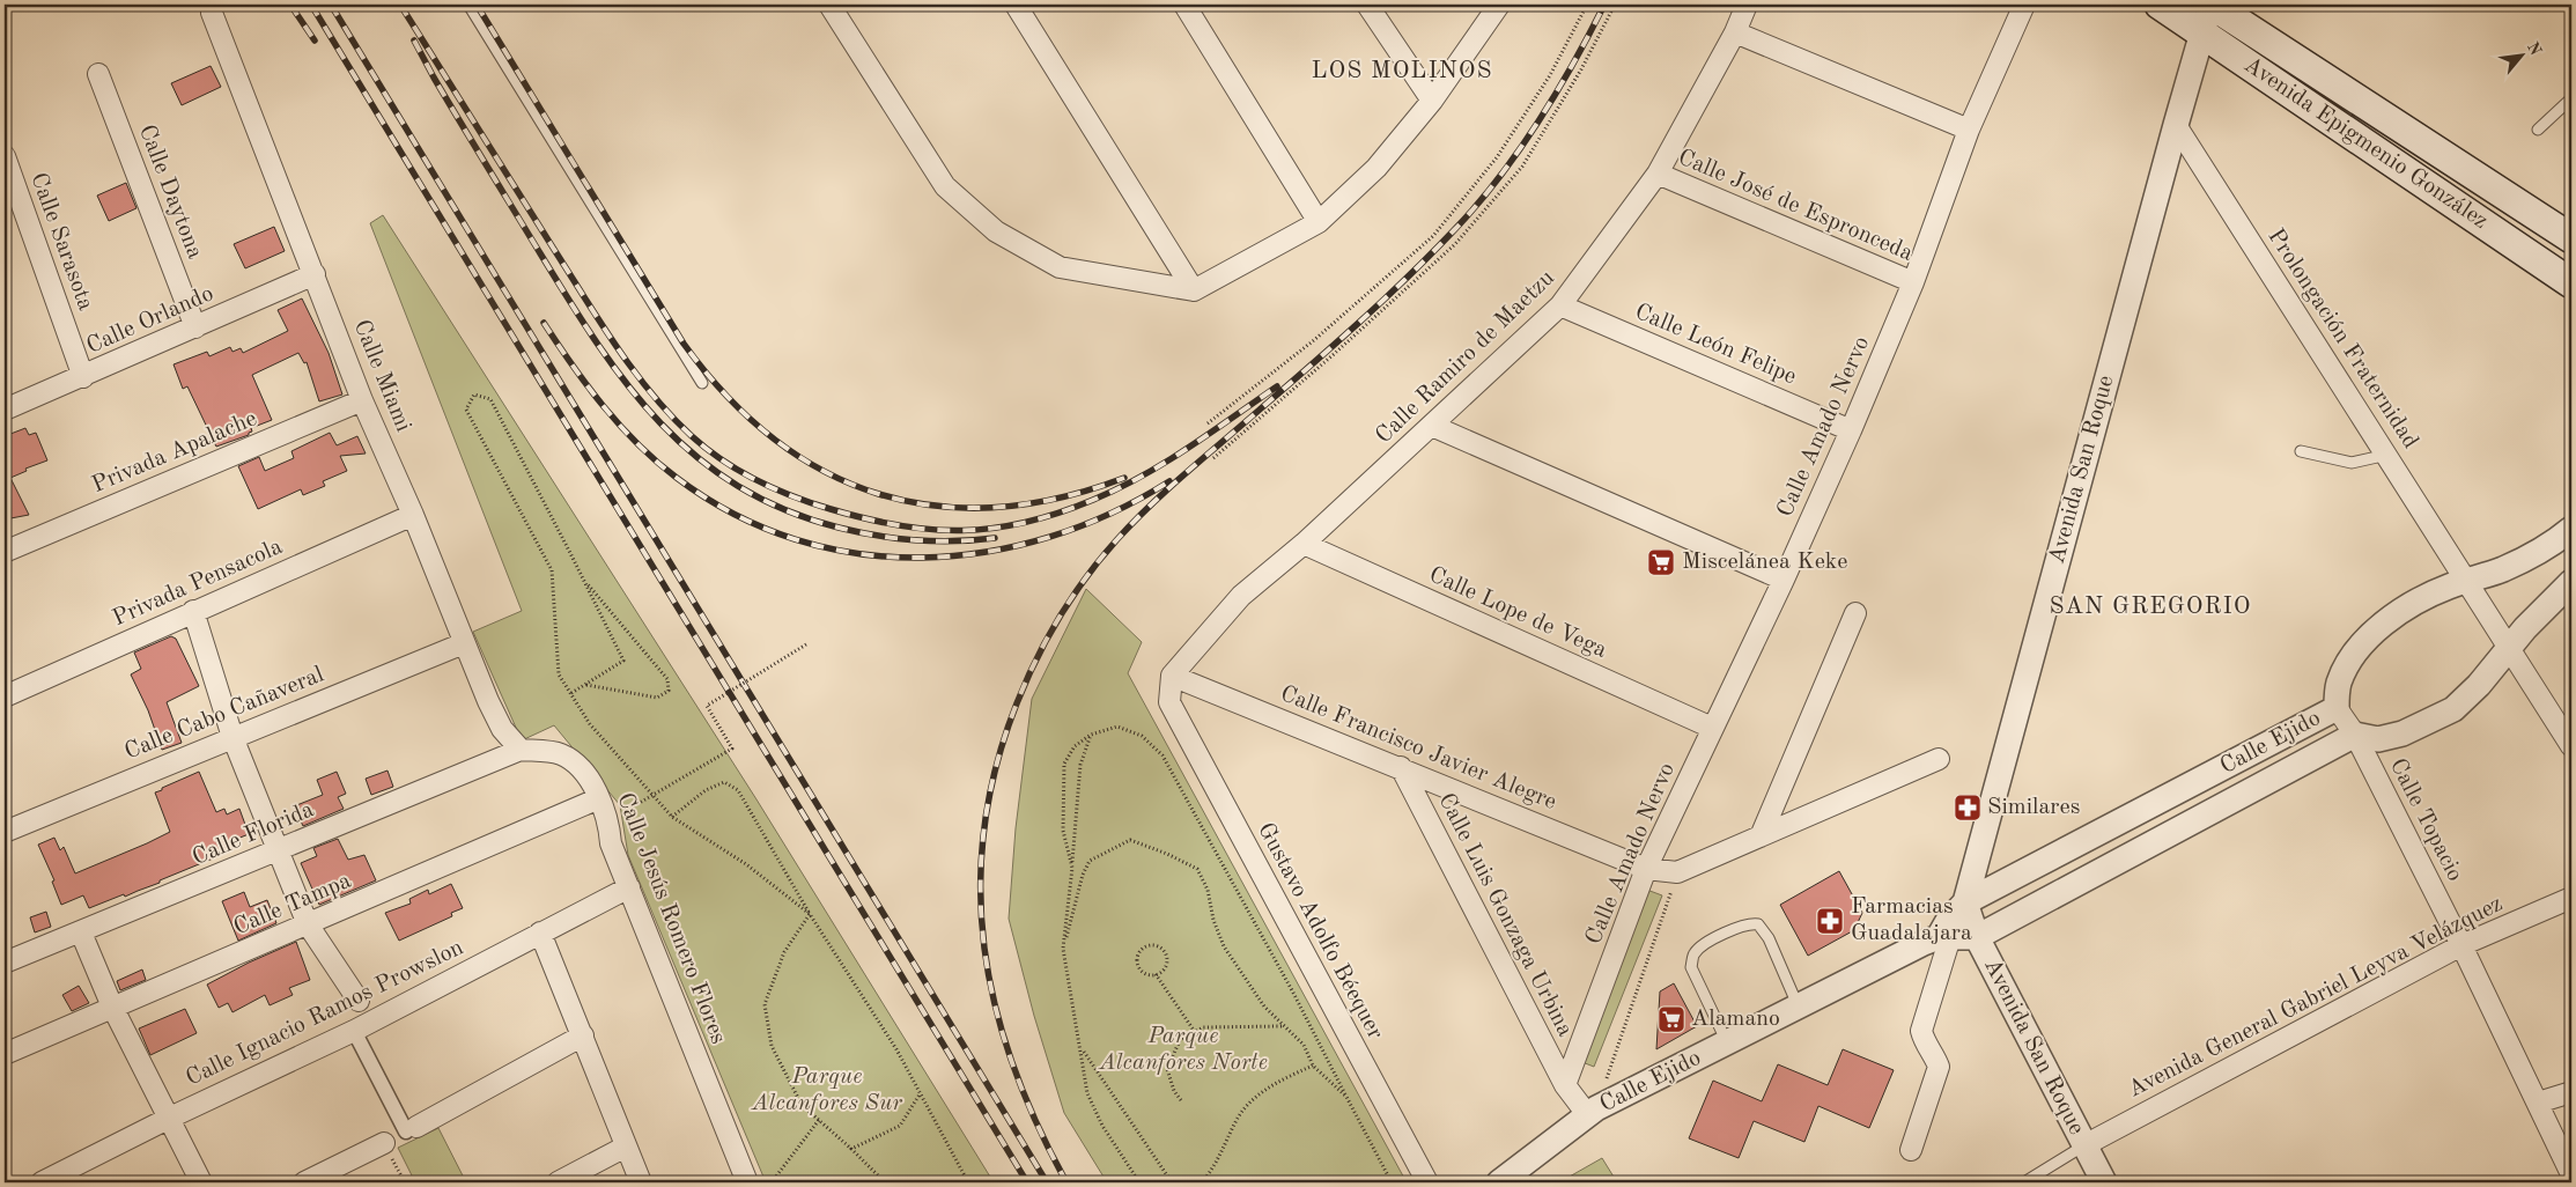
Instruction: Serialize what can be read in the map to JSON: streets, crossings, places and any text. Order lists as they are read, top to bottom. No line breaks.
{"streets":{"main road":["Avenida Epigmenio González"],"street":["Calle Daytona","Calle José de Espronceda","Calle Sarasota","Calle Orlando","Prolongación Fraternidad","Calle León Felipe","Calle Ramiro de Maetzu","Calle Miami","Calle Amado Nervo","Privada Apalache","Avenida San Roque","Privada Pensacola","Calle Lope de Vega","Calle Cabo Cañaveral","Calle Ejido","Calle Francisco Javier Alegre","Calle Topacio","Calle Florida","Calle Tampa","Calle Luis Gonzaga Urbina","Calle Jesús Romero Flores","Gustavo Adolfo Béequer","Avenida General Gabriel Leyva Velázquez","Calle Ignacio Ramos Prowslon"]},"crossings":[["Avenida Epigmenio González","Avenida San Roque"],["Calle Daytona","Calle Orlando"],["Calle José de Espronceda","Calle Ramiro de Maetzu"],["Calle José de Espronceda","Calle Amado Nervo"],["Calle Sarasota","Calle Orlando"],["Calle Orlando","Calle Miami"],["Prolongación Fraternidad","Avenida San Roque"],["Prolongación Fraternidad","Calle Ejido"],["Calle León Felipe","Calle Ramiro de Maetzu"],["Calle León Felipe","Calle Amado Nervo"],["Calle Ramiro de Maetzu","Calle Lope de Vega"],["Calle Ramiro de Maetzu","Calle Francisco Javier Alegre"],["Calle Ramiro de Maetzu","Gustavo Adolfo Béequer"],["Calle Miami","Privada Apalache"],["Calle Miami","Privada Pensacola"],["Calle Miami","Calle Cabo Cañaveral"],["Calle Miami","Calle Florida"],["Calle Miami","Calle Jesús Romero Flores"],["Calle Amado Nervo","Calle Lope de Vega"],["Calle Amado Nervo","Calle Francisco Javier Alegre"],["Calle Amado Nervo","Calle Luis Gonzaga Urbina"],["Avenida San Roque","Calle Ejido"],["Avenida San Roque","Avenida General Gabriel Leyva Velázquez"],["Calle Ejido","Calle Topacio"],["Calle Francisco Javier Alegre","Calle Luis Gonzaga Urbina"],["Calle Francisco Javier Alegre","Gustavo Adolfo Béequer"],["Calle Topacio","Avenida General Gabriel Leyva Velázquez"],["Calle Florida","Calle Jesús Romero Flores"],["Calle Tampa","Calle Jesús Romero Flores"],["Calle Jesús Romero Flores","Calle Ignacio Ramos Prowslon"]],"districts":["LOS MOLINOS","SAN GREGORIO"],"parks":["Parque Alcanfores Norte","Parque Alcanfores Sur"],"places":{"supermarket":["Miscelánea Keke","Alamano"],"pharmacy":["Similares","Farmacias Guadalajara"]},"north":"top right"}
